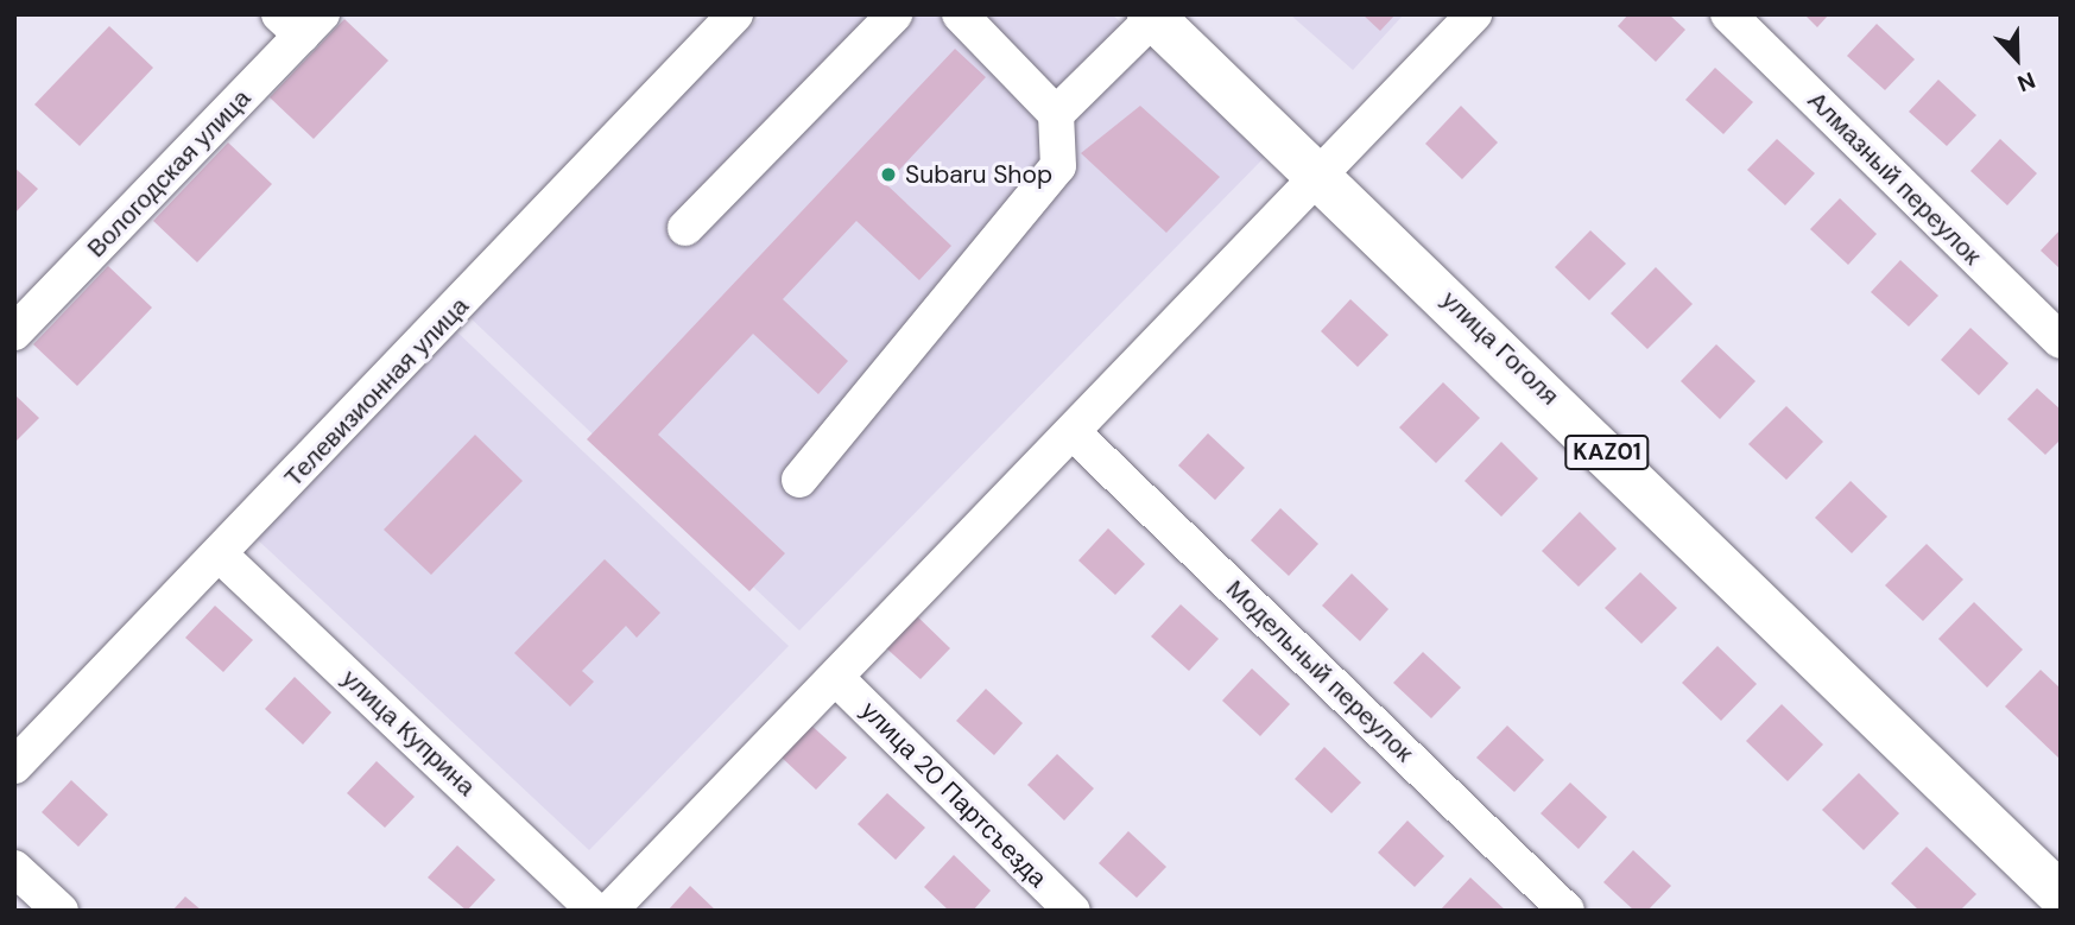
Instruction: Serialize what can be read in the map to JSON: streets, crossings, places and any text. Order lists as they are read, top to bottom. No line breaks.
{"streets":{"highway":["улица Гоголя","KАZ01"],"street":["Вологодская улица","Алмазный переулок","Телевизионная улица","Модельный переулок","улица Куприна","улица 20 Партсъезда"]},"crossings":[["Телевизионная улица","улица Куприна"]],"places":["Subaru Shop"],"north":"bottom"}
